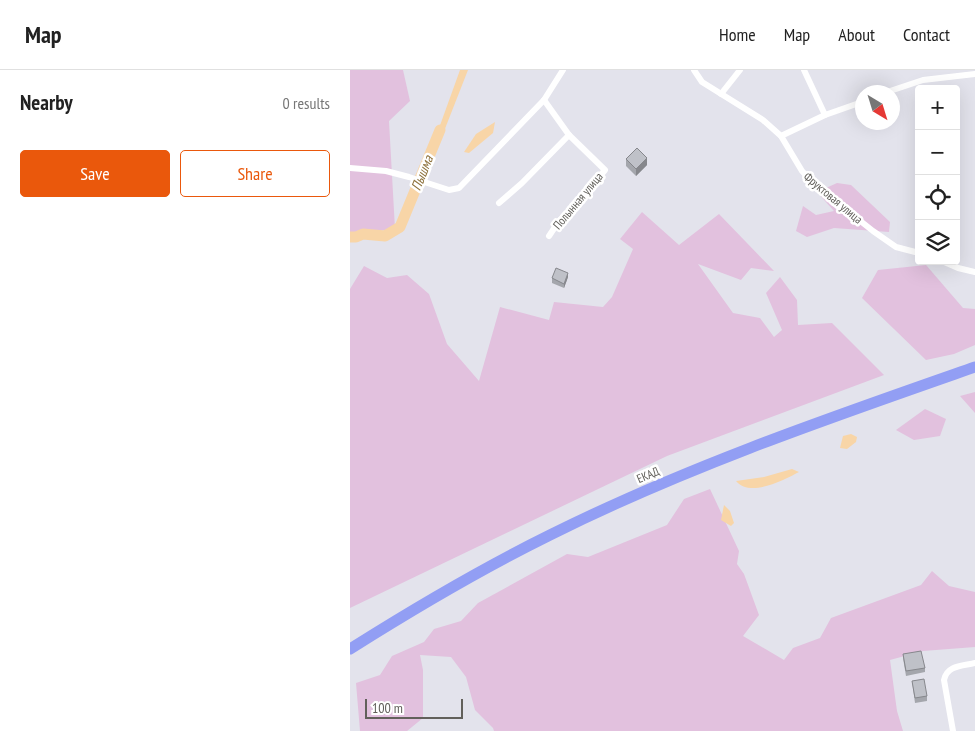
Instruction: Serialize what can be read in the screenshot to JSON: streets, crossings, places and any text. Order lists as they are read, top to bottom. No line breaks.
{"streets":{"highway":["ЕКАД"],"street":["Фруктовая улица","Полынная улица"]},"water":["Пышма"],"scale_bar":"100 m","north":"bottom right","page":{"header":"Map","nav":["Home","Map","About","Contact"],"heading":["Nearby","0 results"],"map_buttons":["+","−"],"buttons":["Save","Share"],"scale":"100 m"}}
